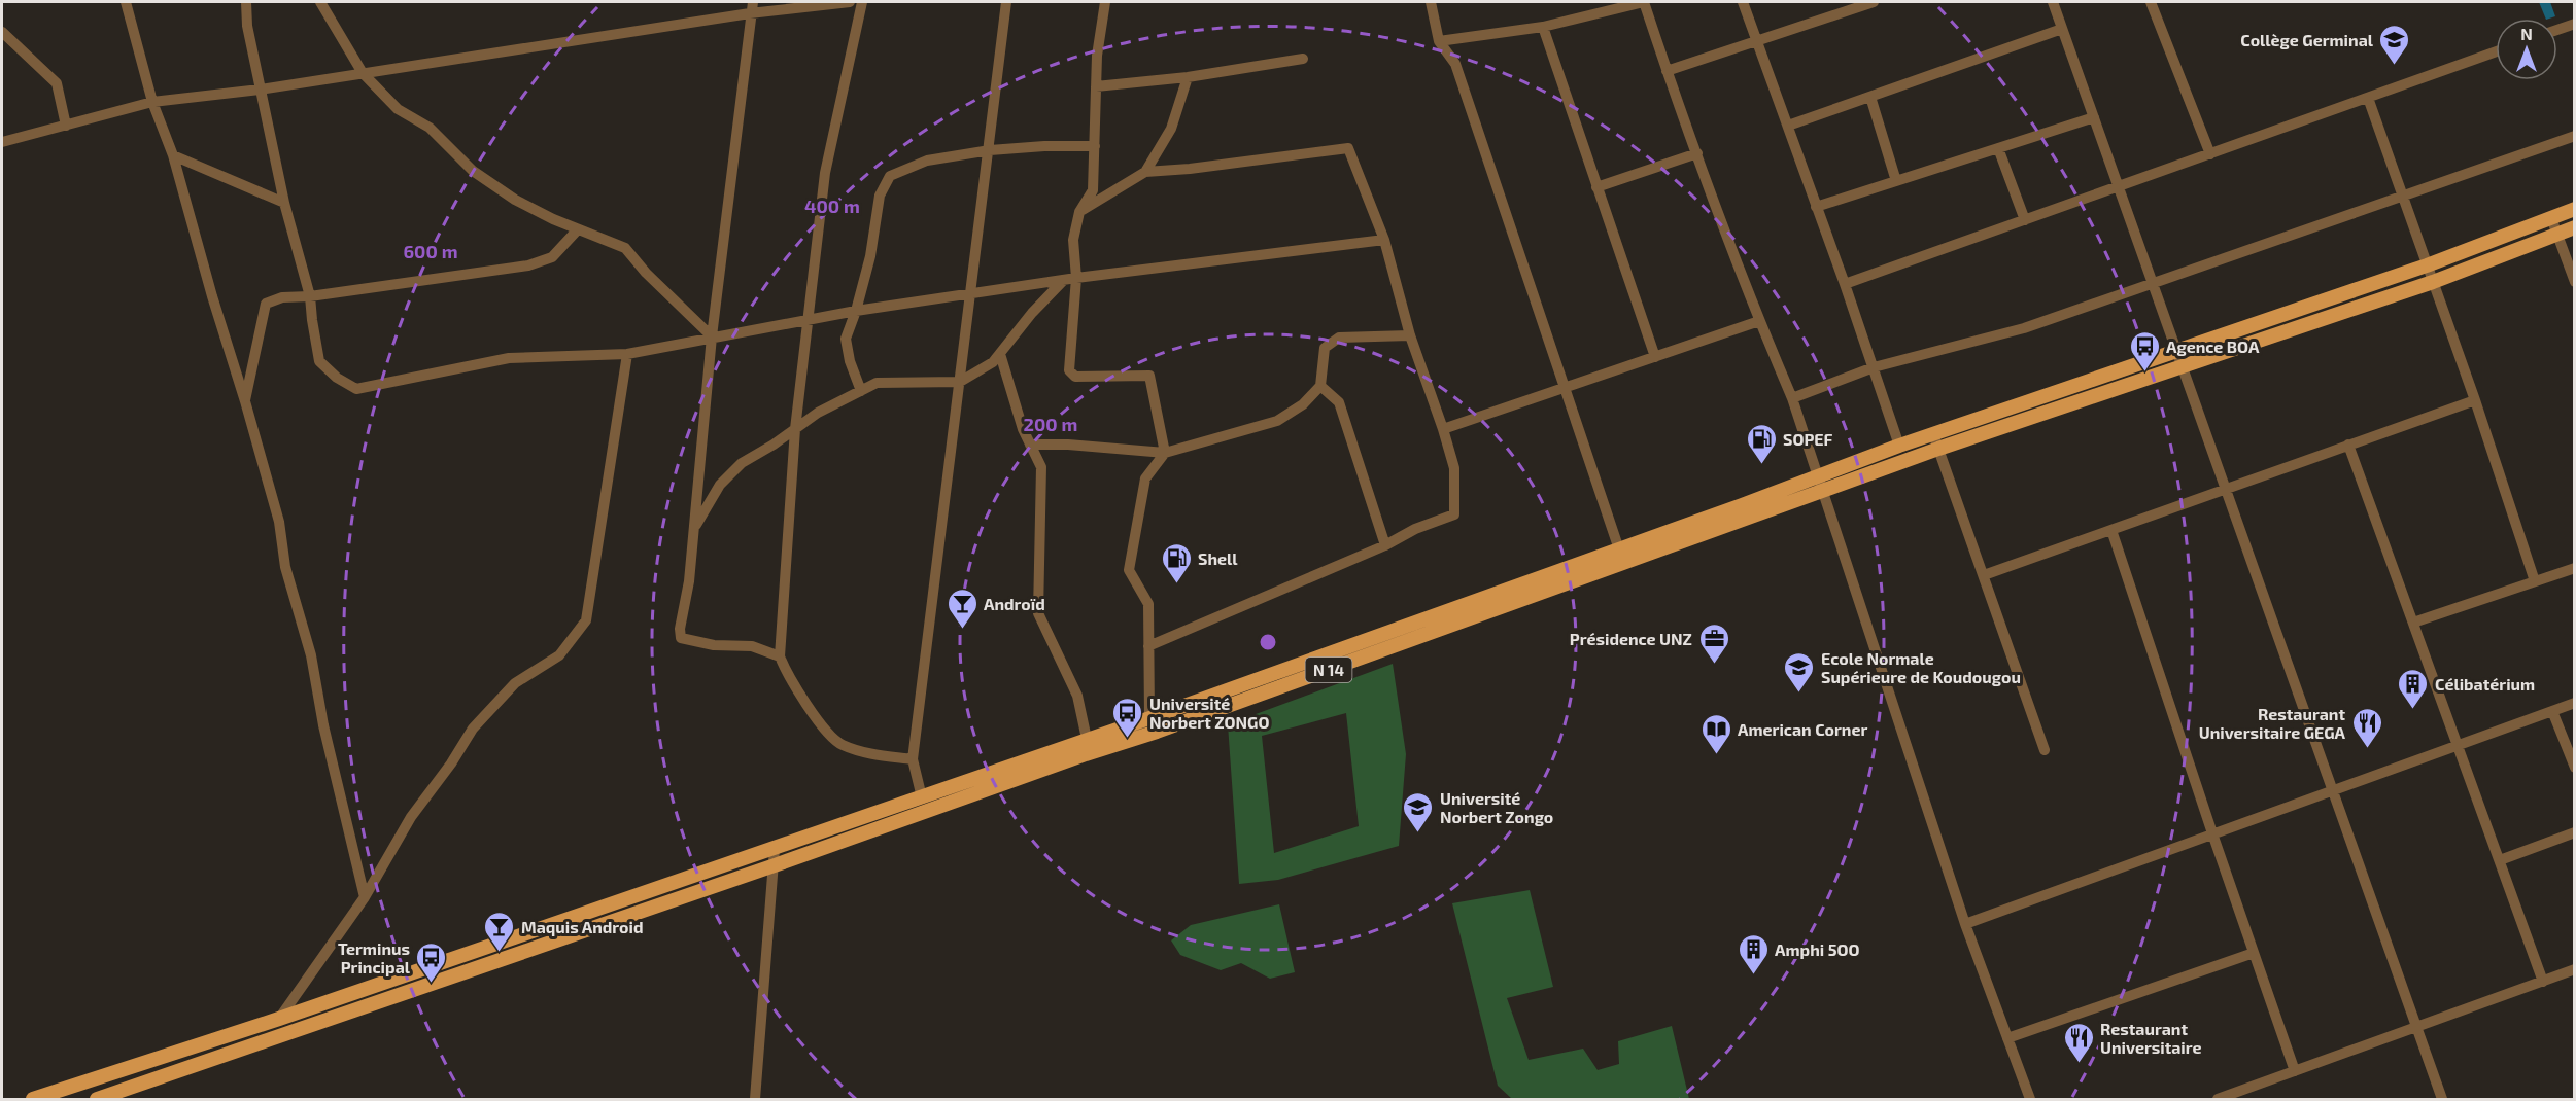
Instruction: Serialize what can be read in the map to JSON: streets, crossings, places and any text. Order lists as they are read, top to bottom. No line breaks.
{"streets":{"main road":["N 14"]},"places":{"school or university":["Collège Germinal","Ecole Normale Supérieure de Koudougou","Université Norbert Zongo"],"bus stop":["Agence BOA","Université Norbert ZONGO","Terminus Principal"],"fuel station":["SOPEF","Shell"],"bar":["Androïd","Maquis Android"],"office":["Présidence UNZ"],"building":["Célibatérium","Amphi 5OO"],"restaurant":["Restaurant Universitaire GEGA","Restaurant Universitaire"],"library":["American Corner"]},"north":"top","rings":["400 m","600 m","200 m"]}
